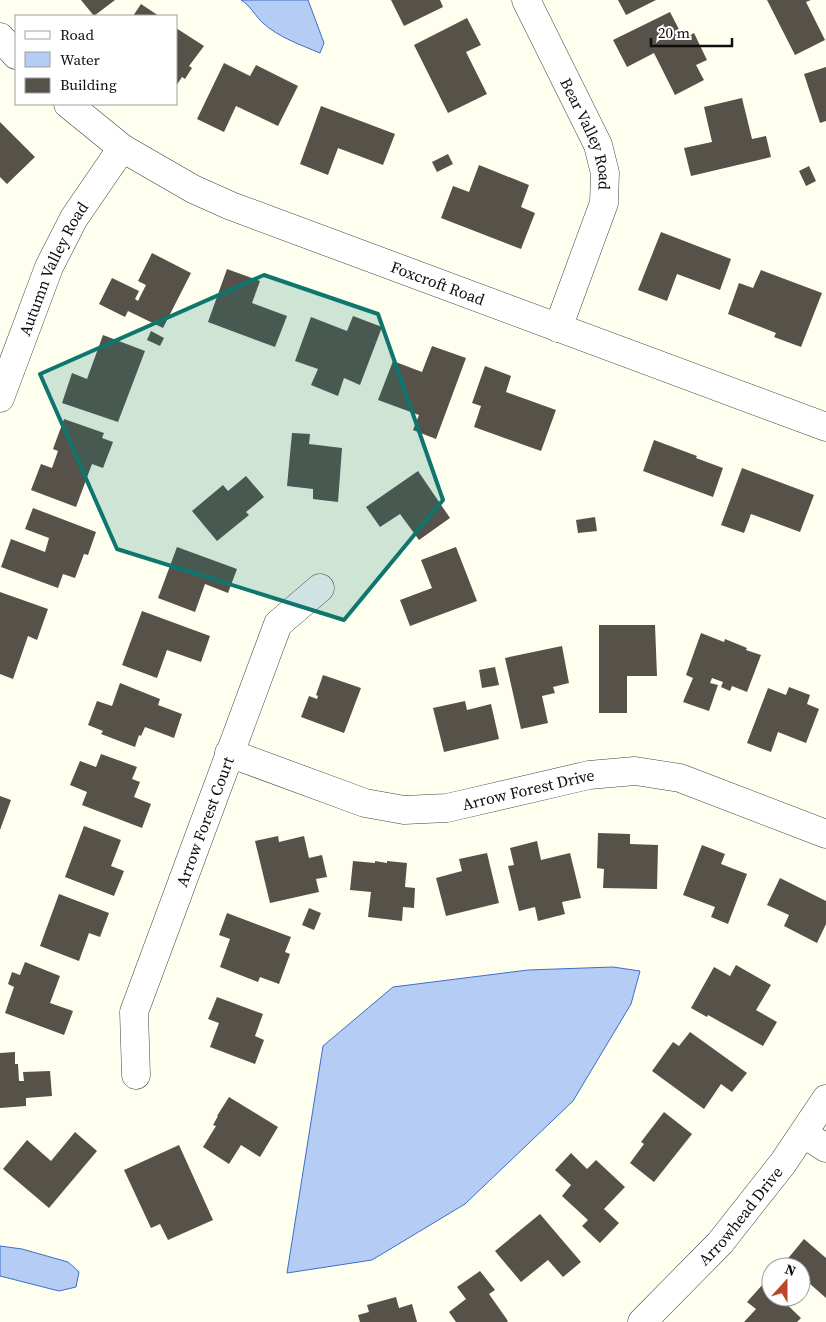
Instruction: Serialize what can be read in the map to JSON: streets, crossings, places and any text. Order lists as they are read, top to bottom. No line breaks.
{"streets":{"street":["Bear Valley Road","Autumn Valley Road","Foxcroft Road","Arrow Forest Drive","Arrow Forest Court","Arrowhead Drive"]},"crossings":[["Bear Valley Road","Foxcroft Road"],["Autumn Valley Road","Foxcroft Road"],["Arrow Forest Drive","Arrow Forest Court"]],"legend":["Road","Water","Building"],"scale_bar":"20 m","north":"top"}
